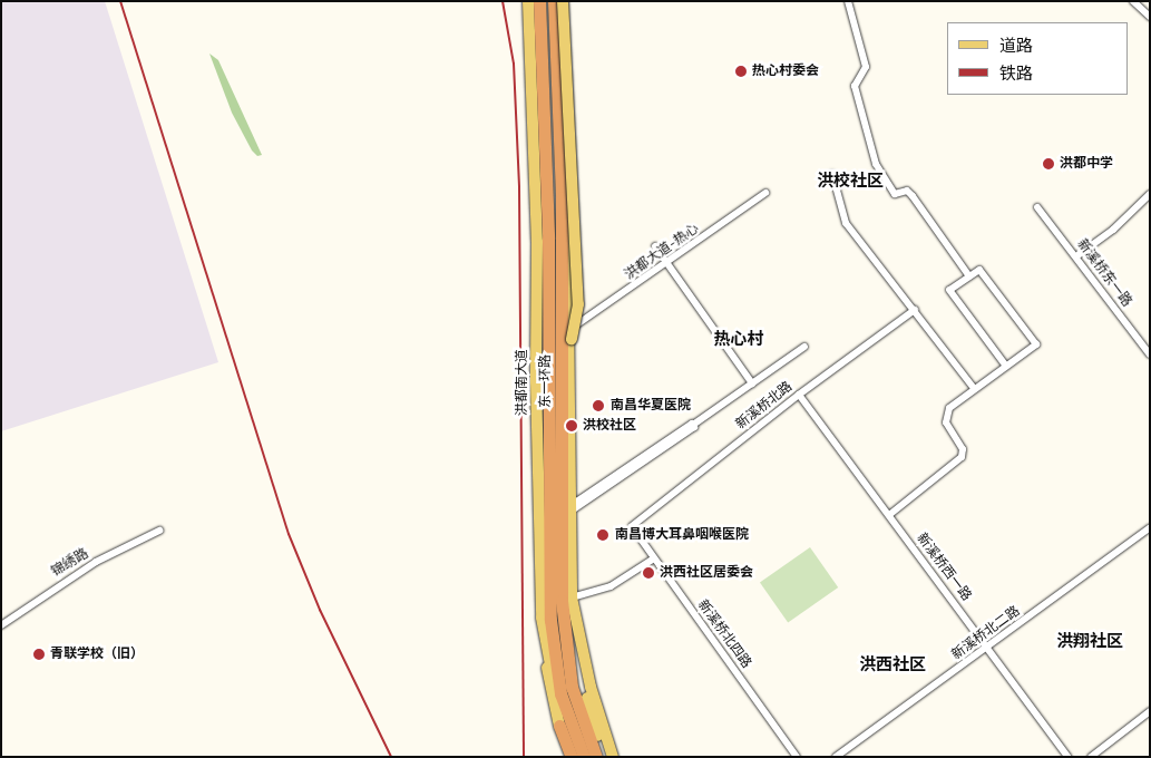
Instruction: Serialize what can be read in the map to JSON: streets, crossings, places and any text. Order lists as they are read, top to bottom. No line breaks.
{"streets":{"highway":["东一环路"],"main road":["洪都南大道"],"street":["洪都大道-热心","新溪桥东一路","新溪桥北路","锦绣路","新溪桥西一路","新溪桥北二路","新溪桥北四路"]},"crossings":[["东一环路","洪都南大道"],["新溪桥北路","新溪桥西一路"],["新溪桥北路","新溪桥北四路"],["新溪桥西一路","新溪桥北二路"]],"districts":["洪校社区","热心村","洪翔社区","洪西社区"],"places":["热心村委会","洪都中学","南昌华夏医院","洪校社区","南昌博大耳鼻咽喉医院","洪西社区居委会","青联学校（旧）"],"legend":["道路","铁路"]}
